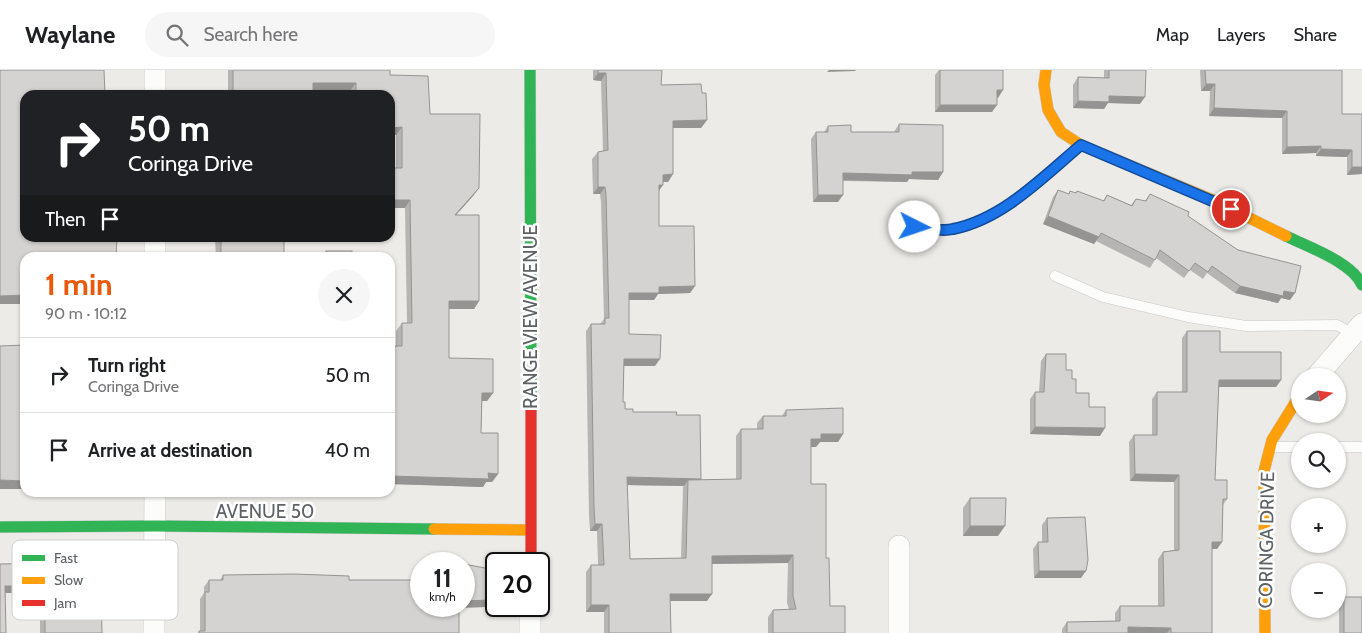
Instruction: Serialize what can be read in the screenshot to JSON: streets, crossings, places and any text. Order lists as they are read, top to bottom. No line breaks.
{"streets":{"street":["RANGE VIEW AVENUE","AVENUE 50","CORINGA DRIVE"]},"crossings":[["RANGE VIEW AVENUE","AVENUE 50"]],"legend":["Fast","Slow","Jam"],"north":"right","page":{"header":"Waylane","search":"Search here","nav":["Map","Layers","Share"],"turn":["50 m","Coringa Drive"],"then":"Then","heading":["1 min","90 m · 10:12"],"list":[{"name":"Turn right","note":"Coringa Drive","value":"50 m"},{"name":"Arrive at destination","value":"40 m"}],"map_buttons":["+","−"],"speed":"11 km/h","limit":"20"}}
